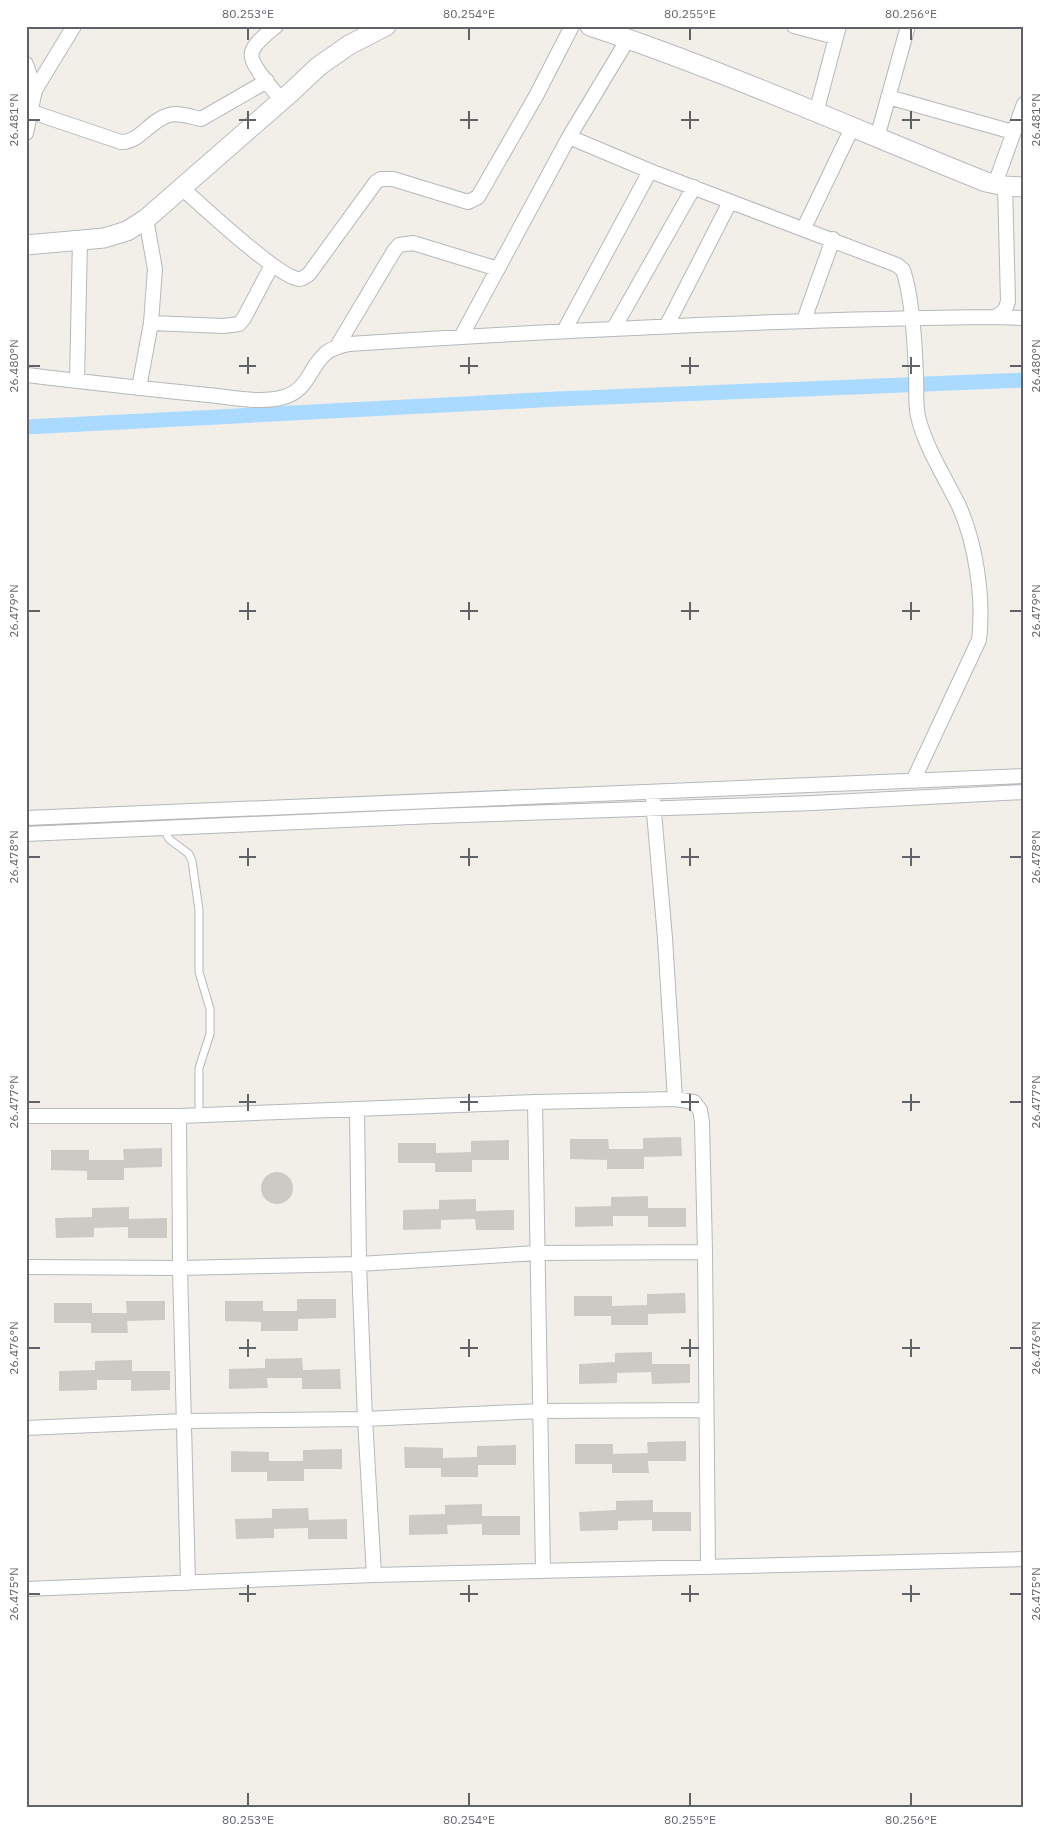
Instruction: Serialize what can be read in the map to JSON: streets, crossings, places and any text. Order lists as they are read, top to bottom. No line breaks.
{"coordinates":["80.253°E","80.254°E","80.255°E","80.256°E","26.481°N","26.480°N","26.479°N","26.478°N","26.477°N","26.476°N","26.475°N"]}
